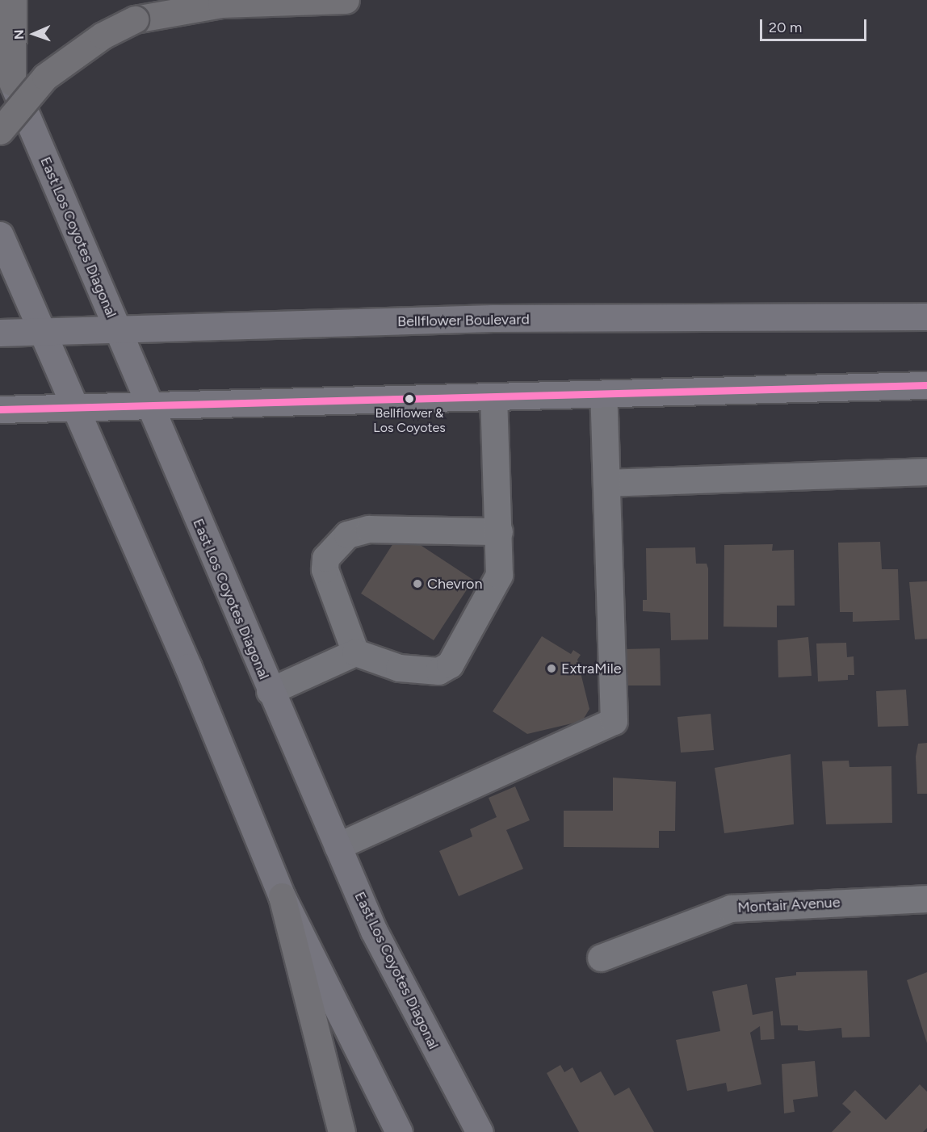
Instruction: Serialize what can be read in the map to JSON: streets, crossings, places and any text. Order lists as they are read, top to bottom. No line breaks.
{"streets":{"main road":["East Los Coyotes Diagonal","Bellflower Boulevard"],"street":["Montair Avenue"]},"crossings":[["East Los Coyotes Diagonal","Bellflower Boulevard"]],"places":["Bellflower & Los Coyotes","Chevron","ExtraMile"],"scale_bar":"20 m","north":"left"}
